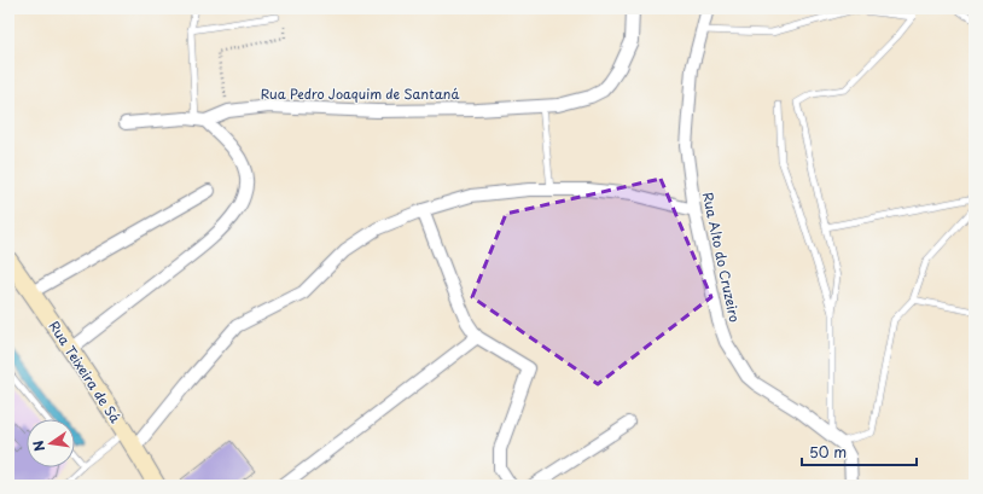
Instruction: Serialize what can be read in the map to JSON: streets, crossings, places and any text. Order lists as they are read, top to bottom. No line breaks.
{"streets":{"street":["Rua Pedro Joaquim de Santaná","Rua Alto do Cruzeiro","Rua Teixeira de Sá"]},"scale_bar":"50 m","north":"left"}
